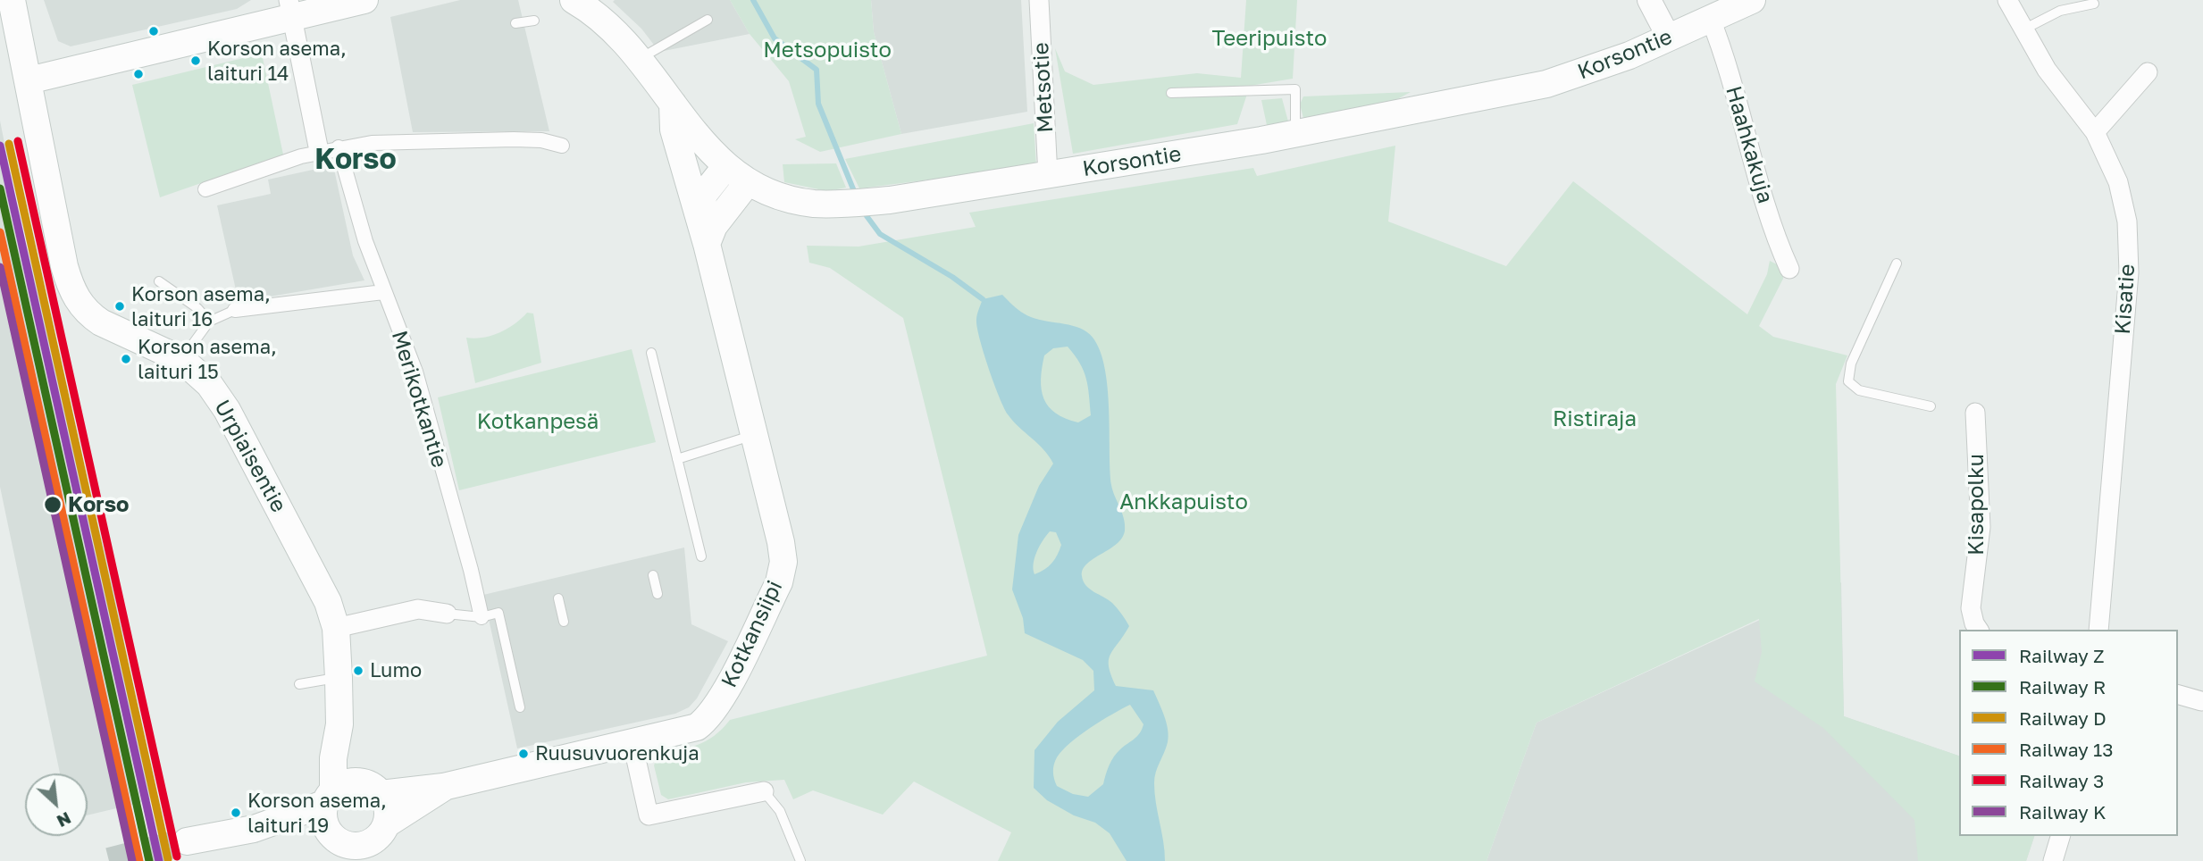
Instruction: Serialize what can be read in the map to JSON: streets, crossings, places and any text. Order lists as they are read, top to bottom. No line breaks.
{"streets":{"main road":["Korsontie","Urpiaisentie","Kotkansiipi"],"street":["Metsotie","Haahkakuja","Kisatie","Merikotkantie","Kisapolku"]},"crossings":[["Korsontie","Metsotie"],["Korsontie","Haahkakuja"],["Korsontie","Kotkansiipi"],["Urpiaisentie","Kotkansiipi"]],"districts":["Korso"],"parks":["Teeripuisto","Metsopuisto","Ristiraja","Kotkanpesä","Ankkapuisto"],"places":["Korson asema, laituri 14","Korson asema, laituri 16","Korson asema, laituri 15","Korso","Lumo","Ruusuvuorenkuja","Korson asema, laituri 19"],"lines":["rail line 3","rail line D","rail line Z","rail line R","rail line 13","rail line K"],"legend":["Railway Z","Railway R","Railway D","Railway 13","Railway 3","Railway K"],"north":"bottom right"}
